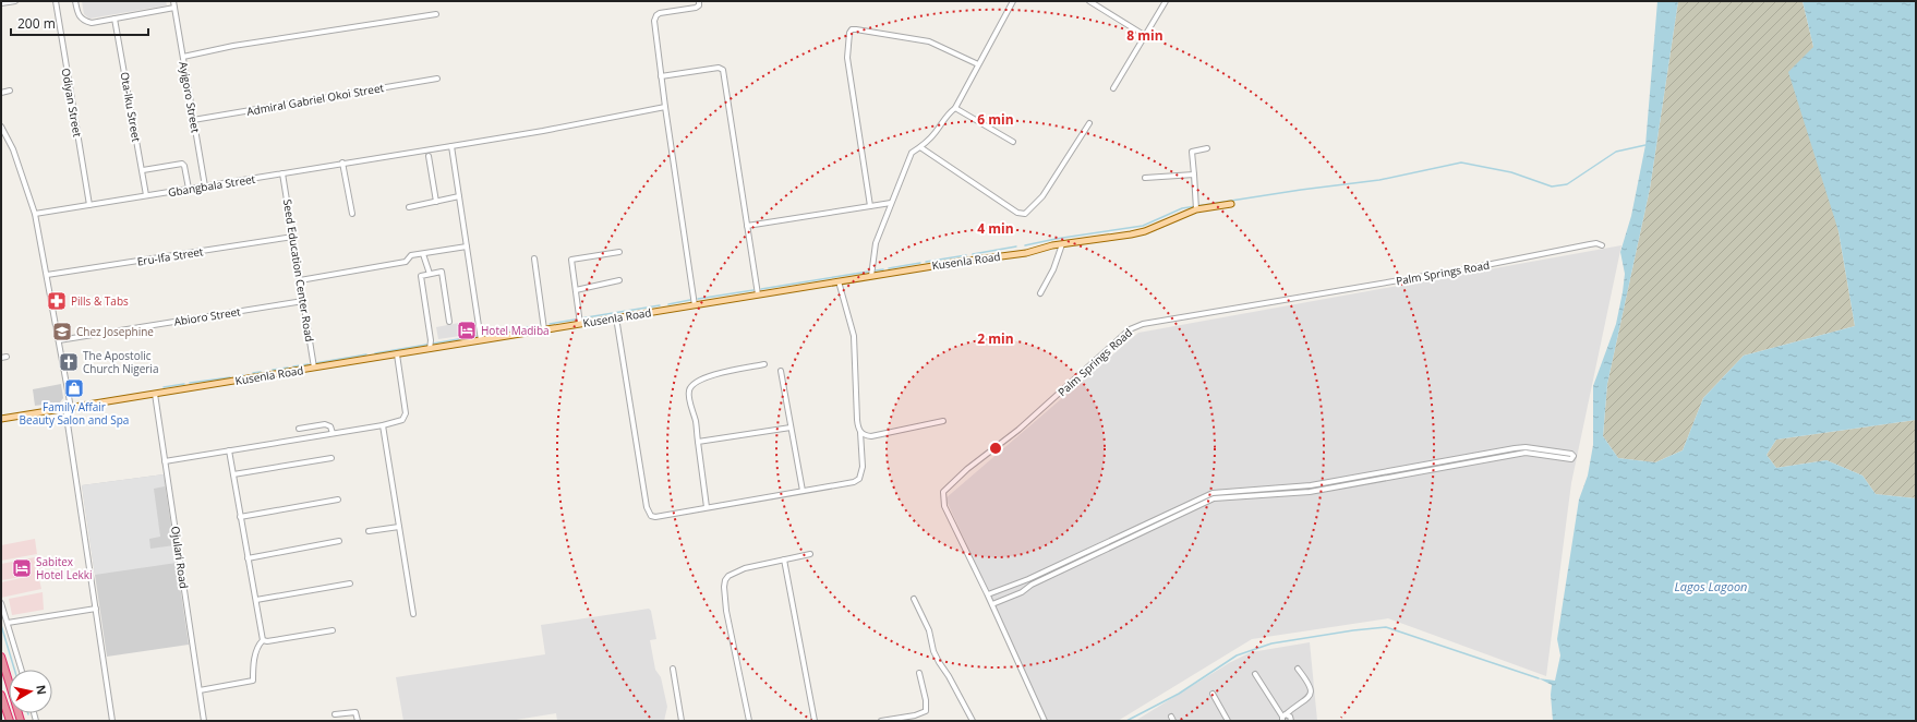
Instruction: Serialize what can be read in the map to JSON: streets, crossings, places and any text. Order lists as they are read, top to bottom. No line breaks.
{"streets":{"main road":["Kusenla Road"],"street":["Ayigoro Street","Admiral Gabriel Okoi Street","Odiyan Street","Ota-Iku Street","Gbangbala Street","Eru-Ifa Street","Seed Education Center Road","Palm Springs Road","Abioro Street","Ojulari Road"]},"crossings":[["Ayigoro Street","Admiral Gabriel Okoi Street"],["Ayigoro Street","Gbangbala Street"],["Odiyan Street","Gbangbala Street"],["Ota-Iku Street","Gbangbala Street"],["Gbangbala Street","Seed Education Center Road"],["Eru-Ifa Street","Seed Education Center Road"],["Kusenla Road","Seed Education Center Road"],["Kusenla Road","Ojulari Road"],["Seed Education Center Road","Abioro Street"]],"water":["Lagos Lagoon"],"places":{"pharmacy":["Pills & Tabs"],"hotel":["Hotel Madiba","Sabitex Hotel Lekki"],"school or university":["Chez Josephine"],"church":["The Apostolic Church Nigeria"],"shop":["Family Affair Beauty Salon and Spa"]},"scale_bar":"200 m","north":"right","rings":["8 min","6 min","4 min","2 min"]}
